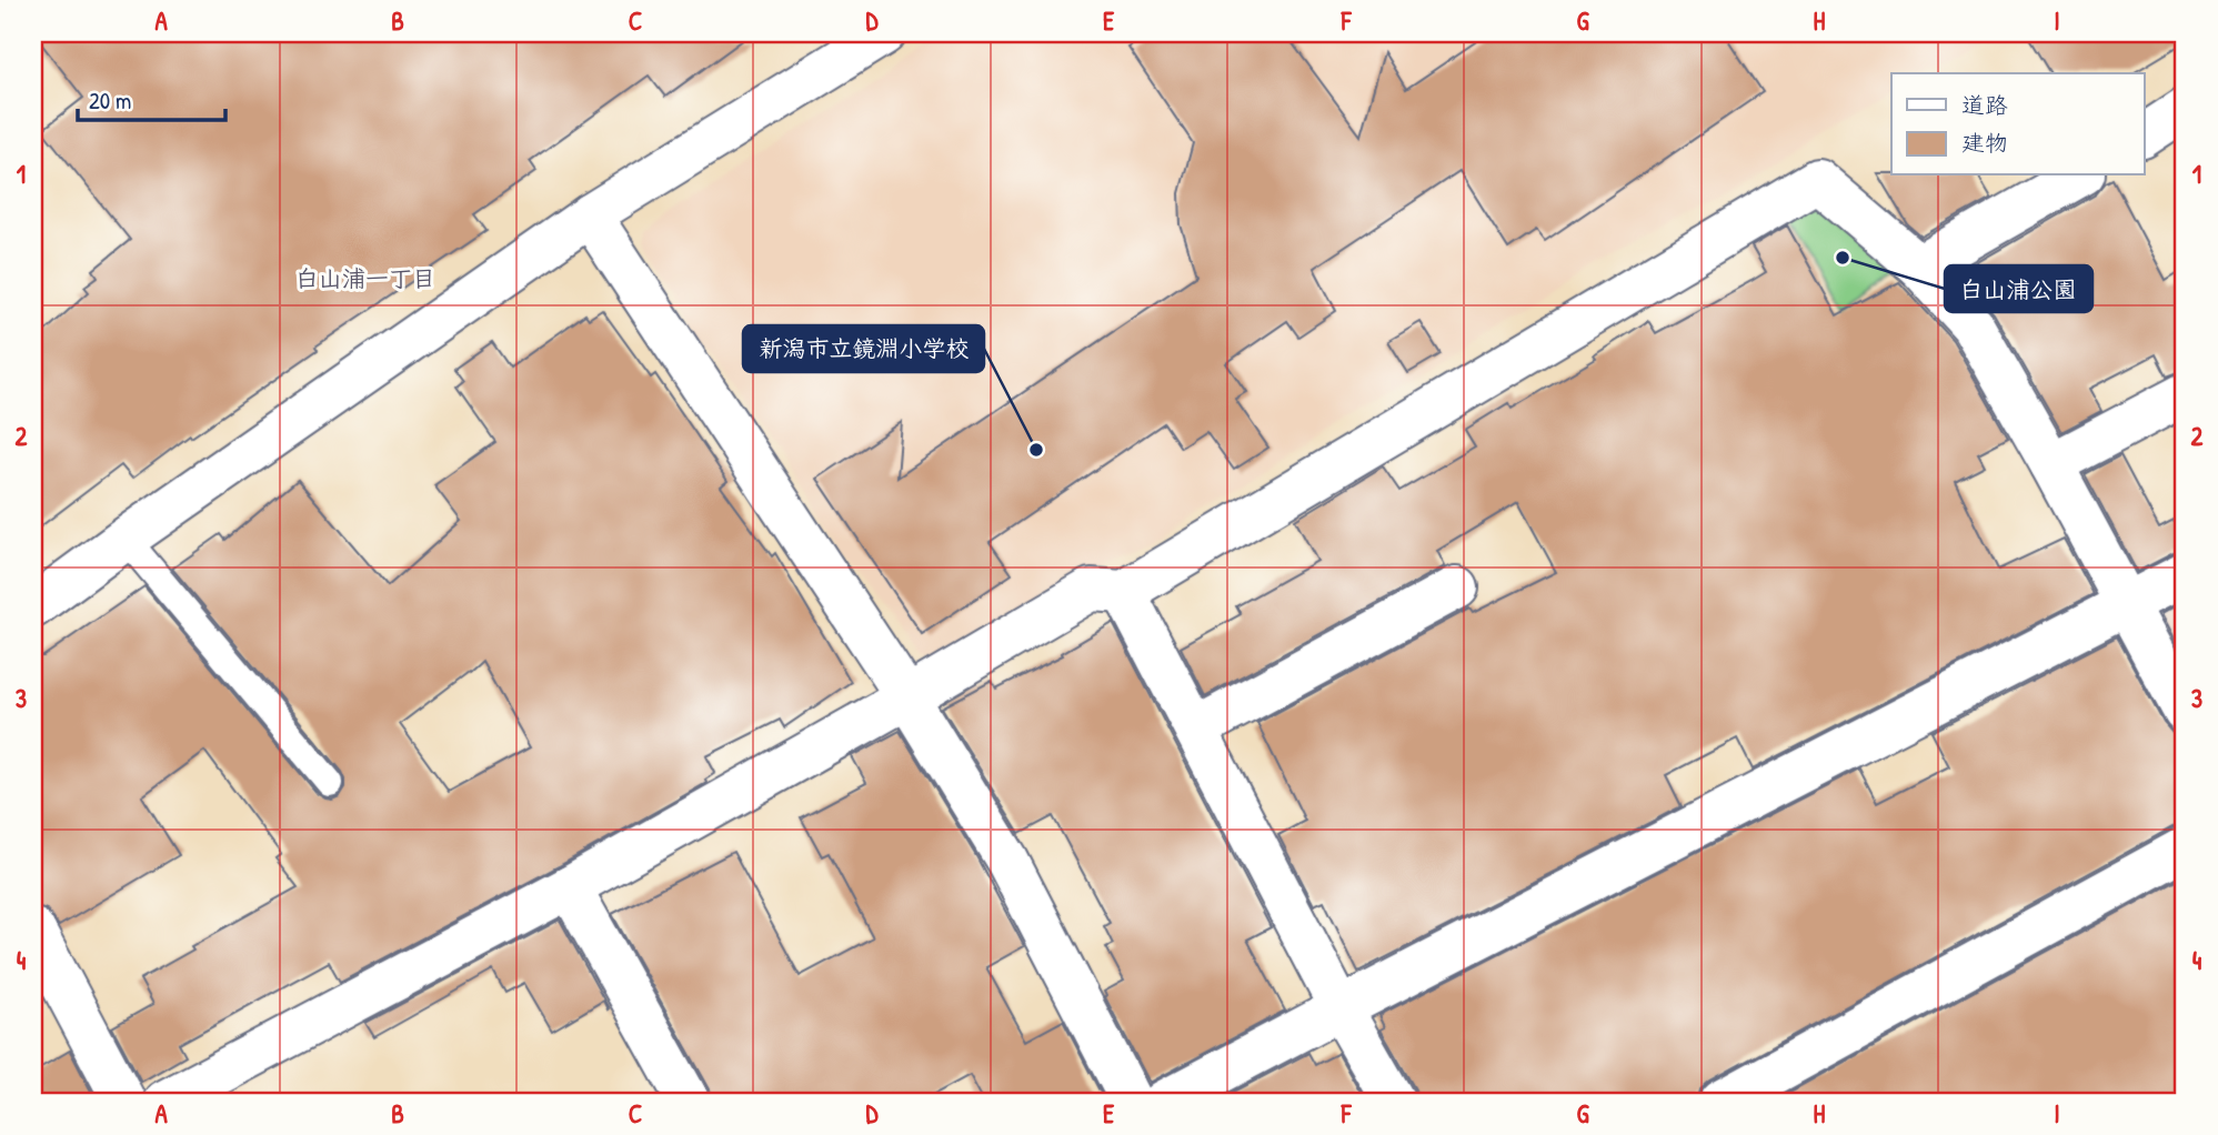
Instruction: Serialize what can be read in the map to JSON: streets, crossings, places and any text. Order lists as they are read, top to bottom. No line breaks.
{"districts":["白山浦一丁目"],"places":["白山浦公園","新潟市立鏡淵小学校"],"legend":["道路","建物"],"scale_bar":"20 m","grid":{"columns":["A","B","C","D","E","F","G","H","I"],"rows":["1","2","3","4"]}}
